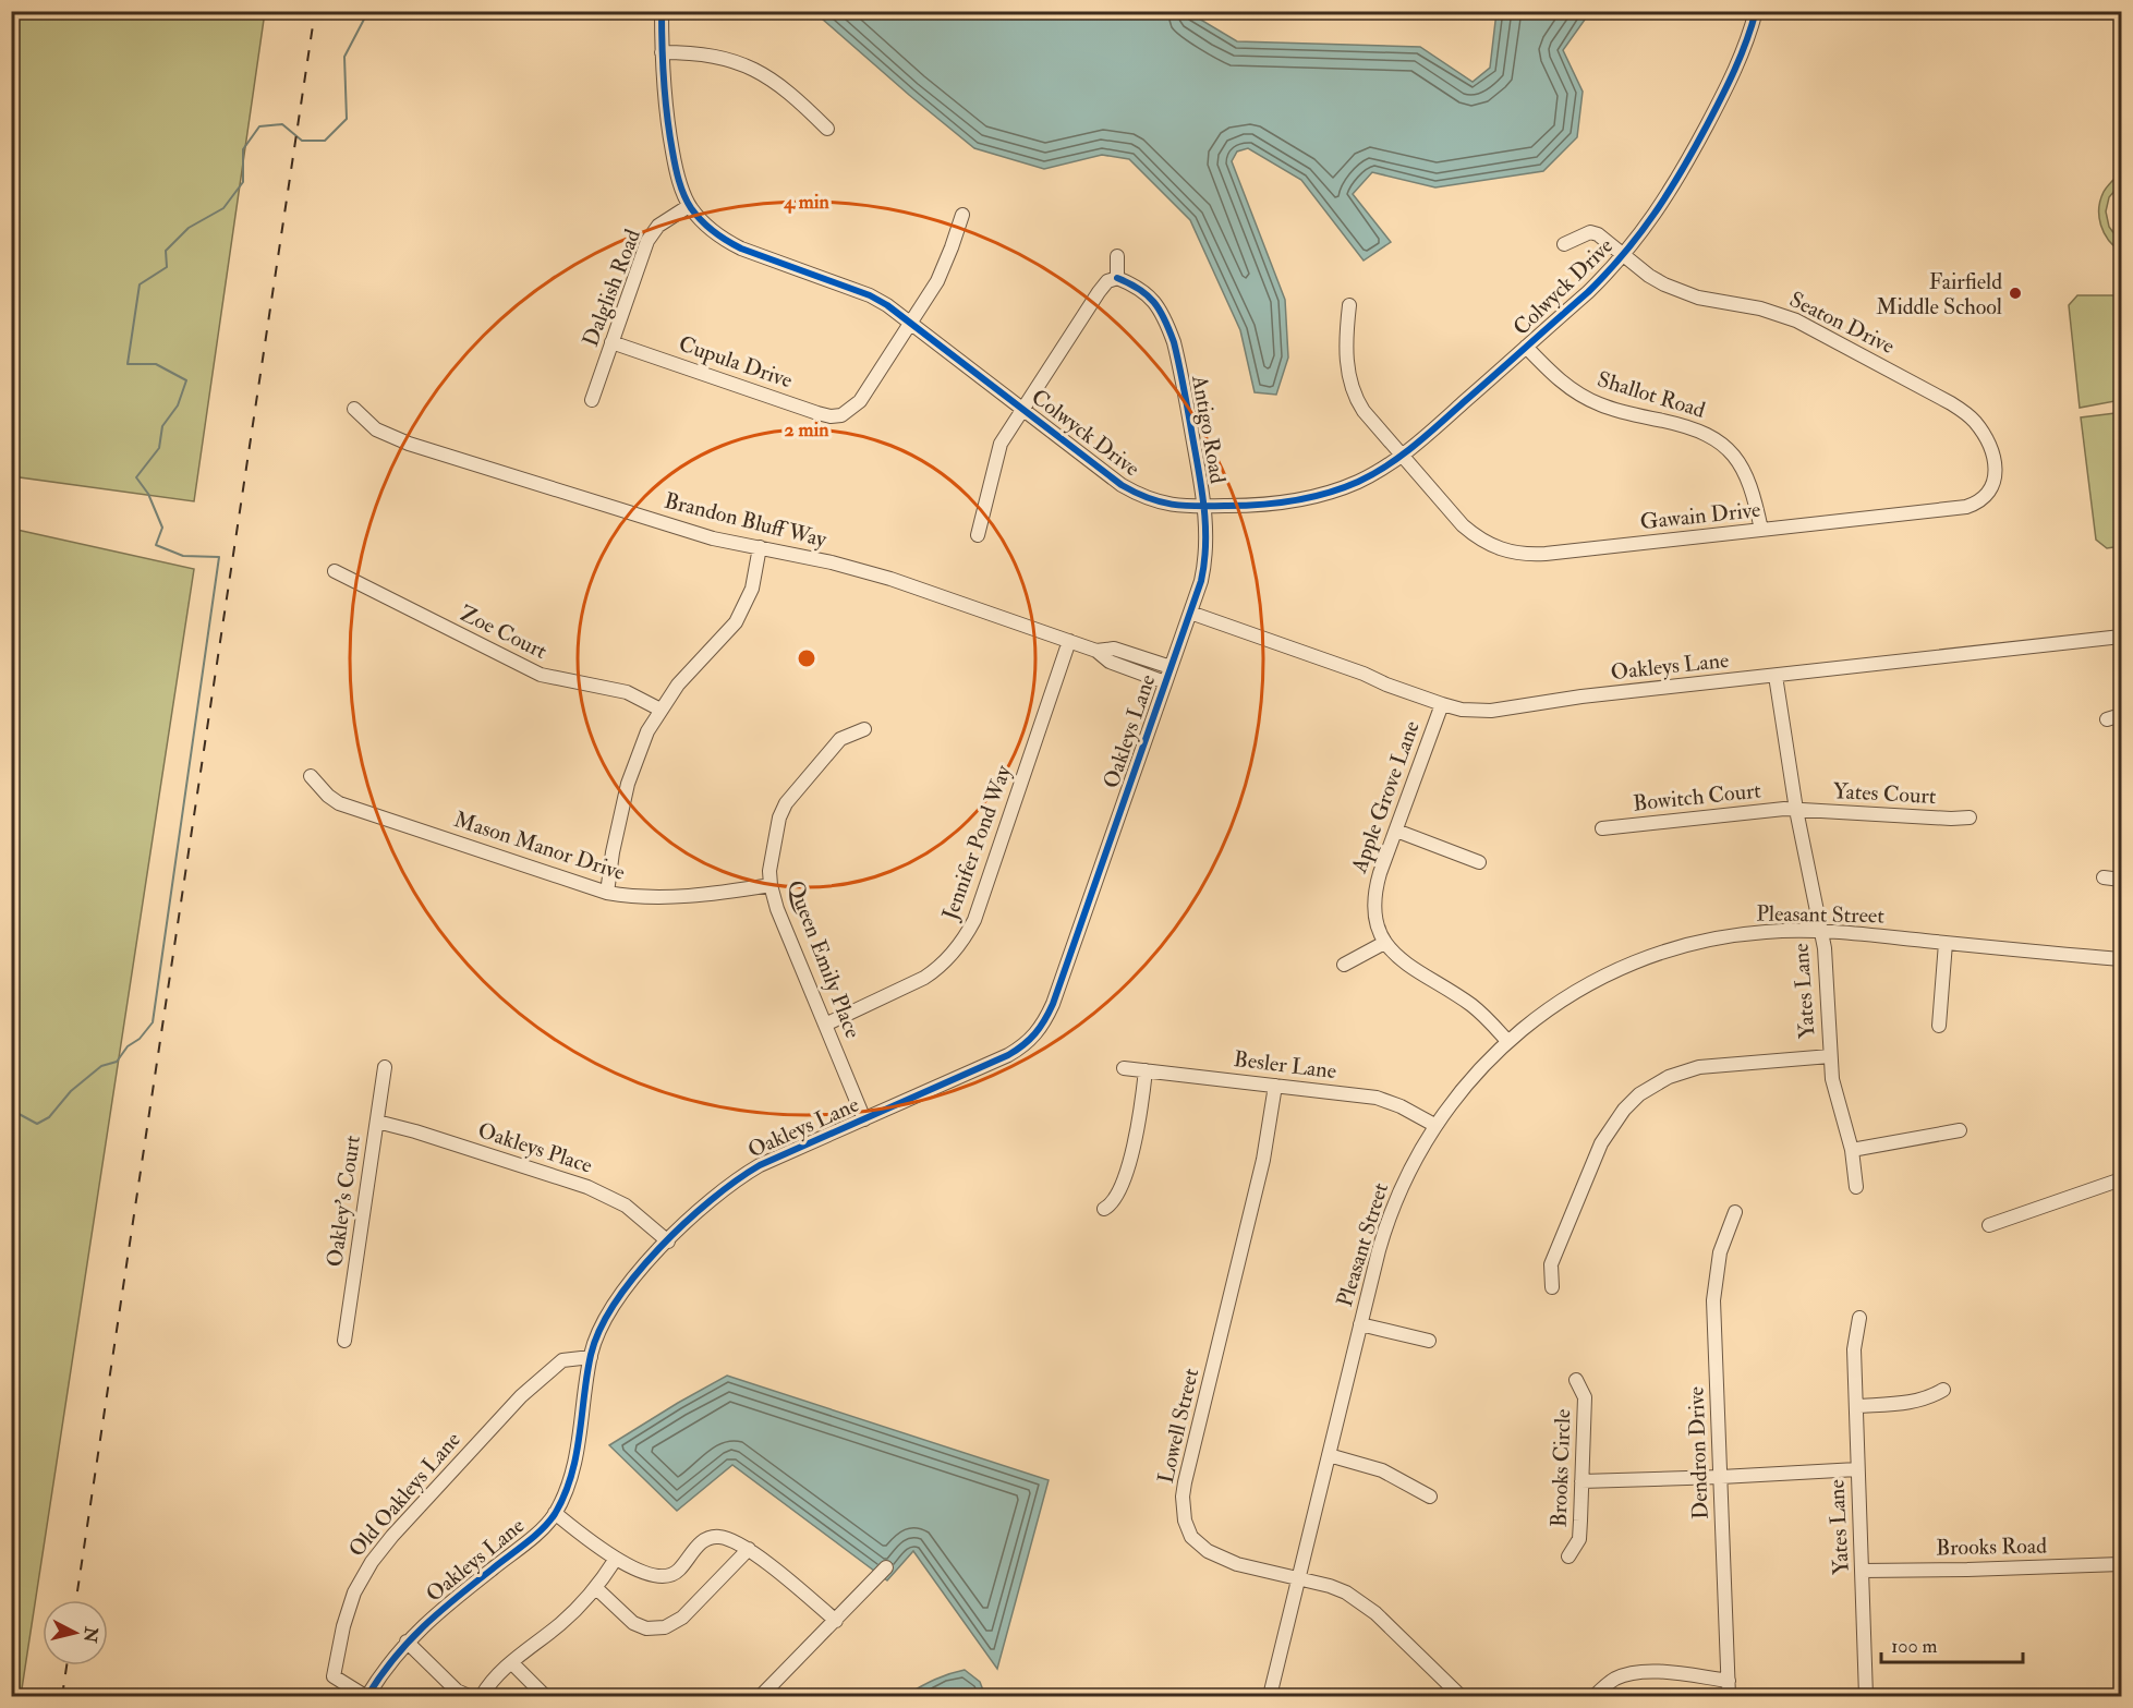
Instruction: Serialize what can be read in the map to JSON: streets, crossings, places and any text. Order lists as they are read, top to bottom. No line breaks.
{"streets":{"street":["Colwyck Drive","Dalglish Road","Seaton Drive","Cupula Drive","Shallot Road","Antigo Road","Gawain Drive","Brandon Bluff Way","Zoe Court","Oakleys Lane","Yates Court","Apple Grove Lane","Bowitch Court","Jennifer Pond Way","Mason Manor Drive","Pleasant Street","Queen Emily Place","Yates Lane","Besler Lane","Oakleys Place","Oakley's Court","Lowell Street","Dendron Drive","Brooks Circle","Old Oakleys Lane","Brooks Road"]},"crossings":[["Colwyck Drive","Dalglish Road"],["Colwyck Drive","Seaton Drive"],["Colwyck Drive","Cupula Drive"],["Colwyck Drive","Shallot Road"],["Colwyck Drive","Antigo Road"],["Colwyck Drive","Gawain Drive"],["Dalglish Road","Cupula Drive"],["Seaton Drive","Gawain Drive"],["Shallot Road","Gawain Drive"],["Antigo Road","Oakleys Lane"],["Brandon Bluff Way","Oakleys Lane"],["Brandon Bluff Way","Jennifer Pond Way"],["Oakleys Lane","Apple Grove Lane"],["Oakleys Lane","Queen Emily Place"],["Oakleys Lane","Yates Lane"],["Oakleys Lane","Oakleys Place"],["Oakleys Lane","Old Oakleys Lane"],["Yates Court","Bowitch Court"],["Yates Court","Yates Lane"],["Bowitch Court","Yates Lane"],["Jennifer Pond Way","Queen Emily Place"],["Mason Manor Drive","Queen Emily Place"],["Pleasant Street","Yates Lane"],["Pleasant Street","Besler Lane"],["Pleasant Street","Lowell Street"],["Yates Lane","Brooks Road"],["Besler Lane","Lowell Street"],["Oakleys Place","Oakley's Court"]],"places":["Fairfield Middle School"],"scale_bar":"100 m","north":"right","rings":["4 min","2 min"]}
